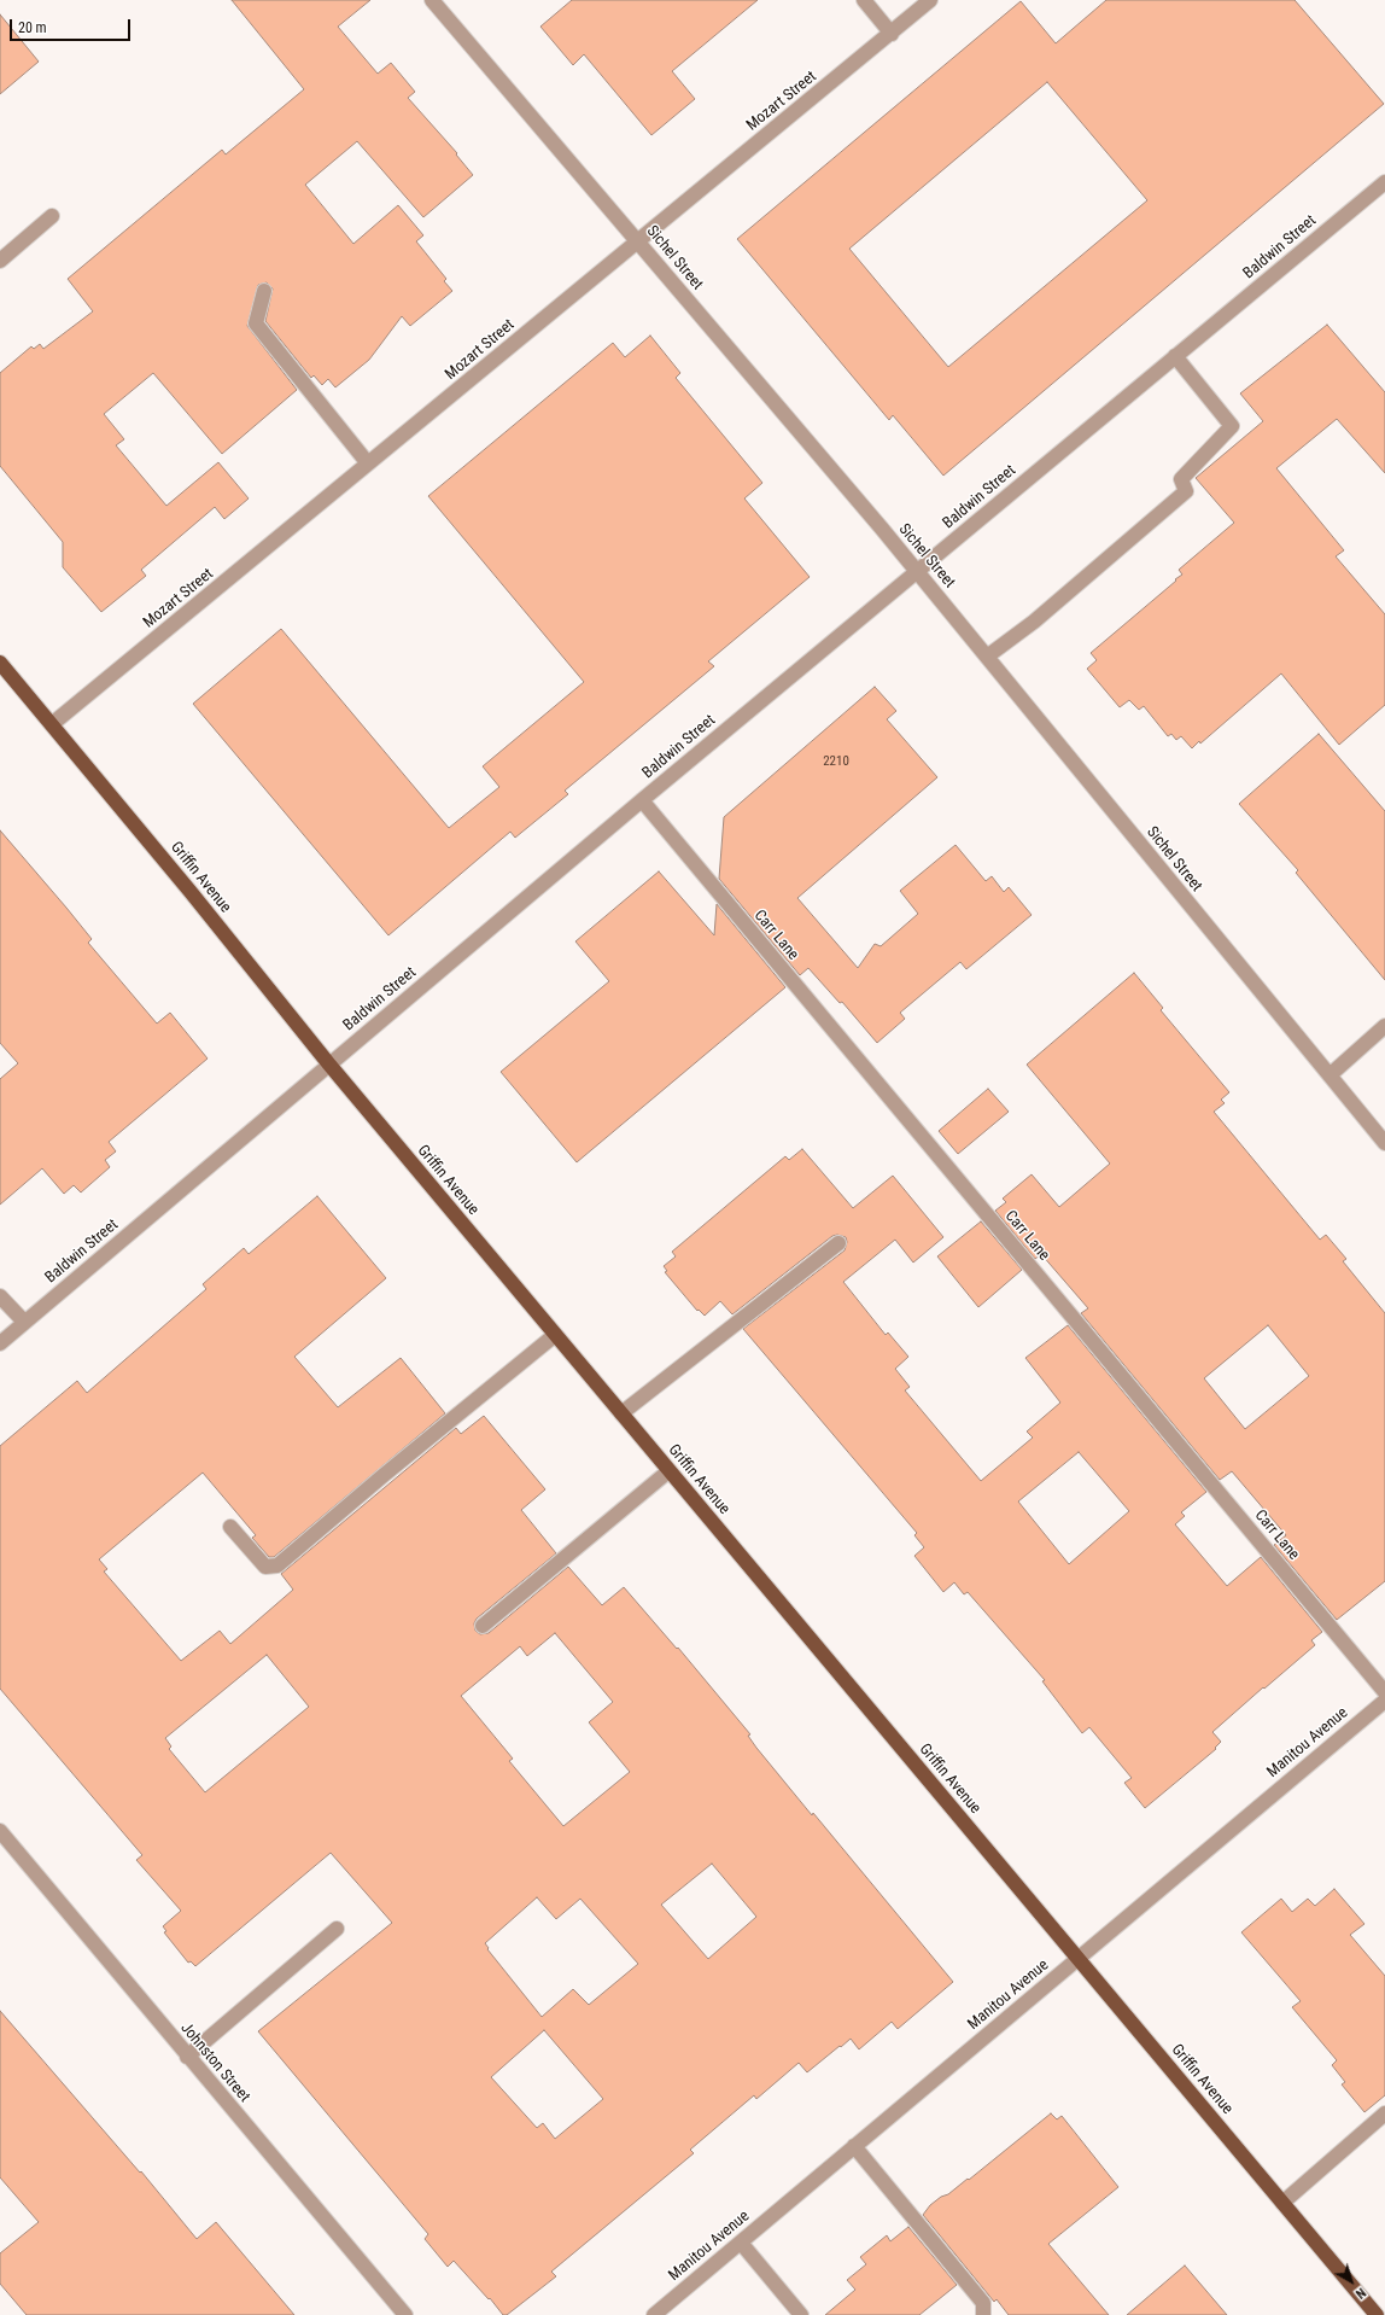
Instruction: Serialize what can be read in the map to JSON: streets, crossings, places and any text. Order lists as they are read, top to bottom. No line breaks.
{"streets":{"main road":["Griffin Avenue"],"street":["Mozart Street","Baldwin Street","Sichel Street","Carr Lane","Manitou Avenue","Johnston Street"]},"crossings":[["Mozart Street","Sichel Street"],["Mozart Street","Griffin Avenue"],["Baldwin Street","Sichel Street"],["Baldwin Street","Griffin Avenue"],["Baldwin Street","Carr Lane"],["Griffin Avenue","Manitou Avenue"]],"house_numbers":["2210"],"scale_bar":"20 m","north":"bottom right"}
